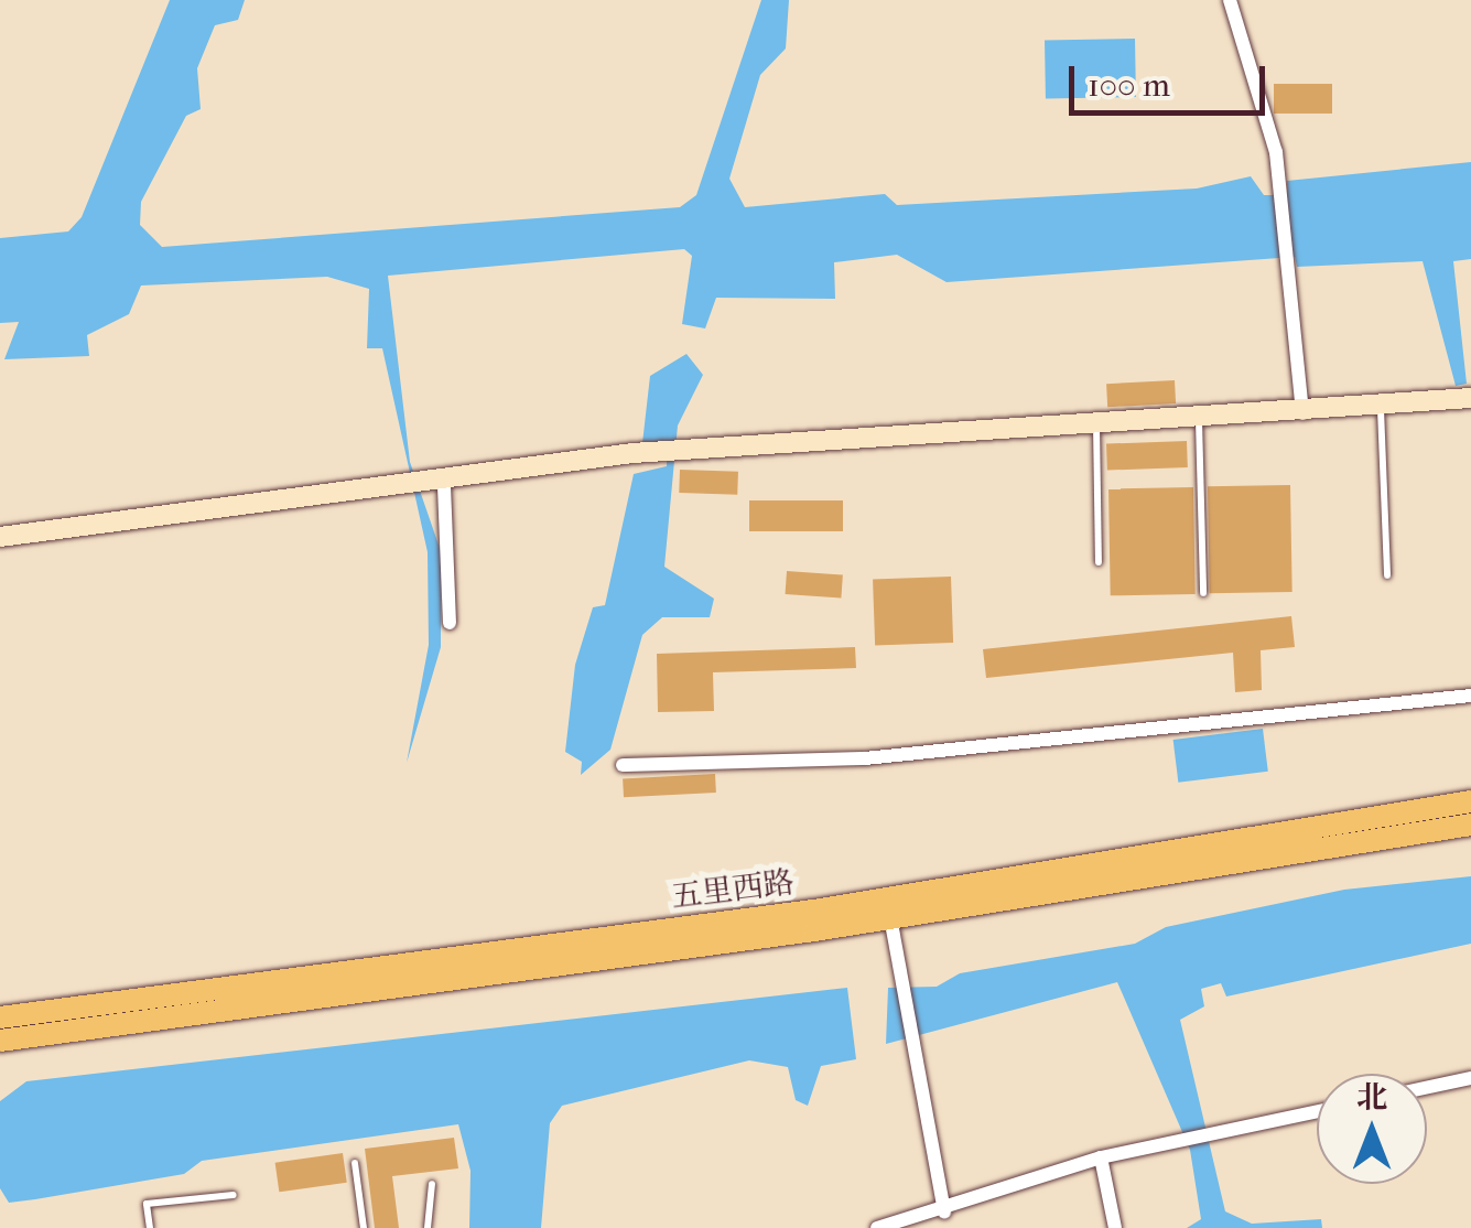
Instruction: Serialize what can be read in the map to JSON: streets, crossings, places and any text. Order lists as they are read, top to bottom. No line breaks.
{"streets":{"main road":["五里西路"]},"scale_bar":"100 m","north":"top"}
